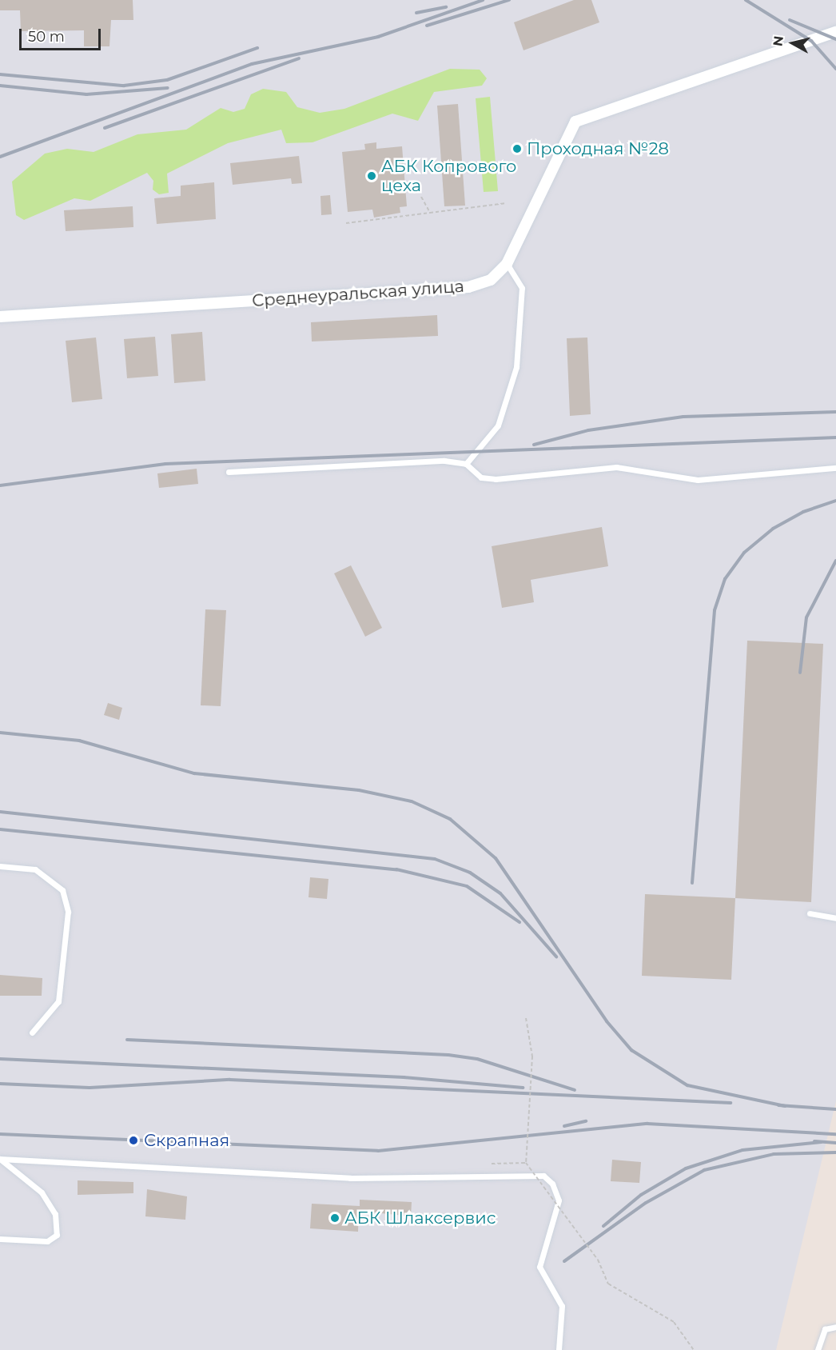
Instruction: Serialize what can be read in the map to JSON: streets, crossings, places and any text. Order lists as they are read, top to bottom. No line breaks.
{"streets":{"street":["Среднеуральская улица"]},"places":["Проходная №28","АБК Копрового цеха","Скрапная","АБК Шлаксервис"],"scale_bar":"50 m","north":"left"}
